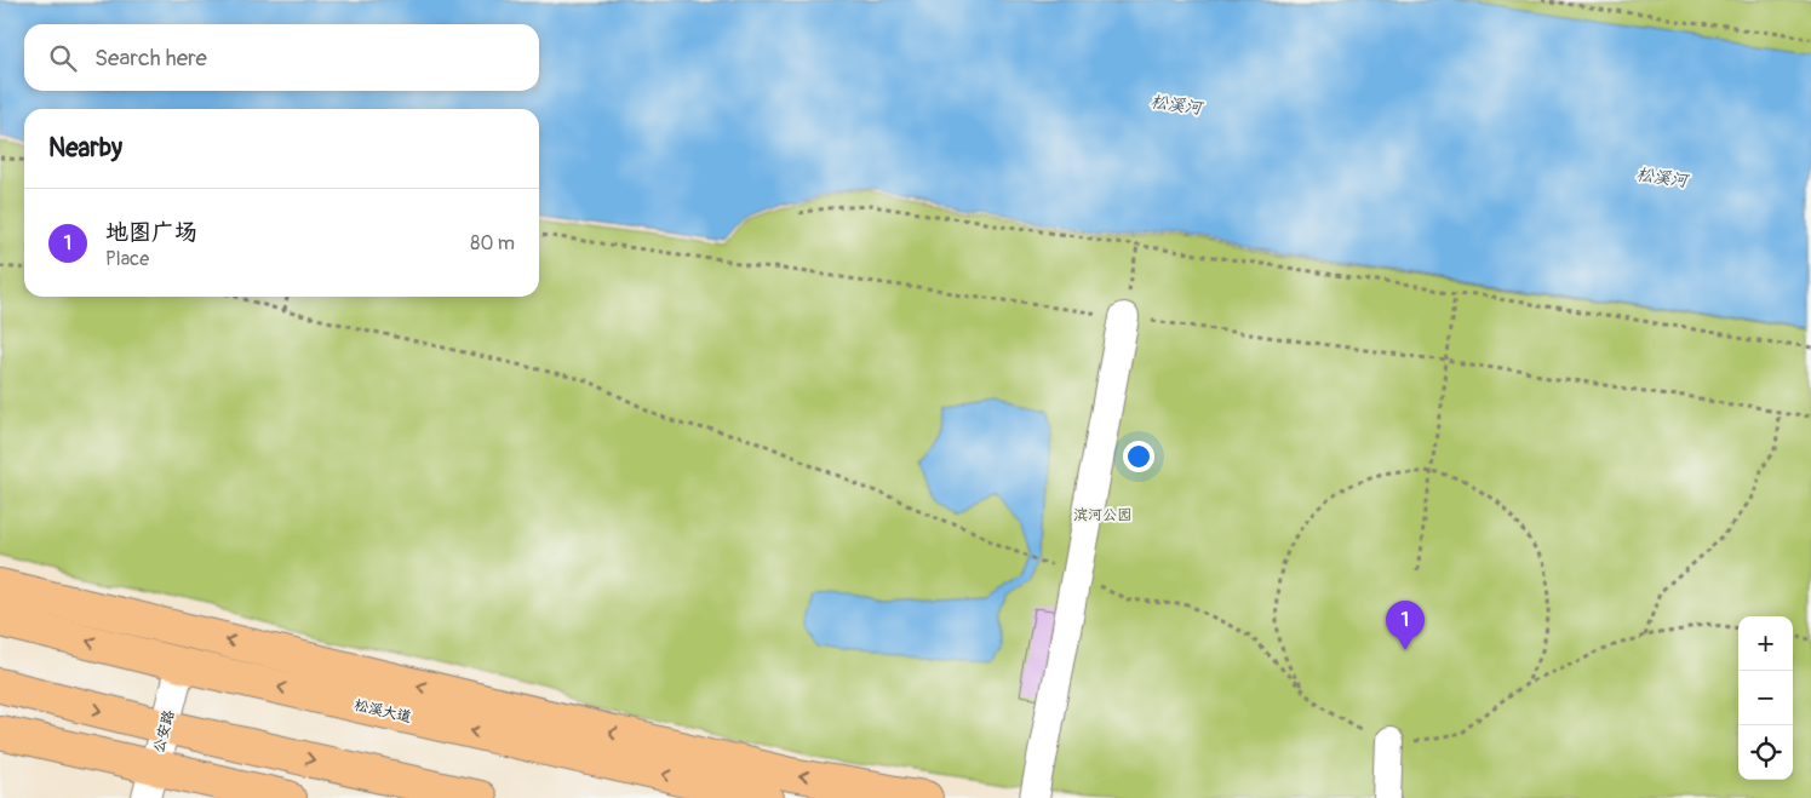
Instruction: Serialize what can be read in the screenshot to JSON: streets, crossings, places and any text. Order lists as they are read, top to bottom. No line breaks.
{"streets":{"main road":["松溪大道"],"street":["公安路"]},"crossings":[["松溪大道","公安路"]],"water":["松溪河"],"parks":["滨河公园"],"page":{"search":"Search here","heading":"Nearby","list":[{"mark":"1","name":"地图广场","note":"Place","value":"80 m"}],"pins":"1","map_buttons":["+","−"]}}
